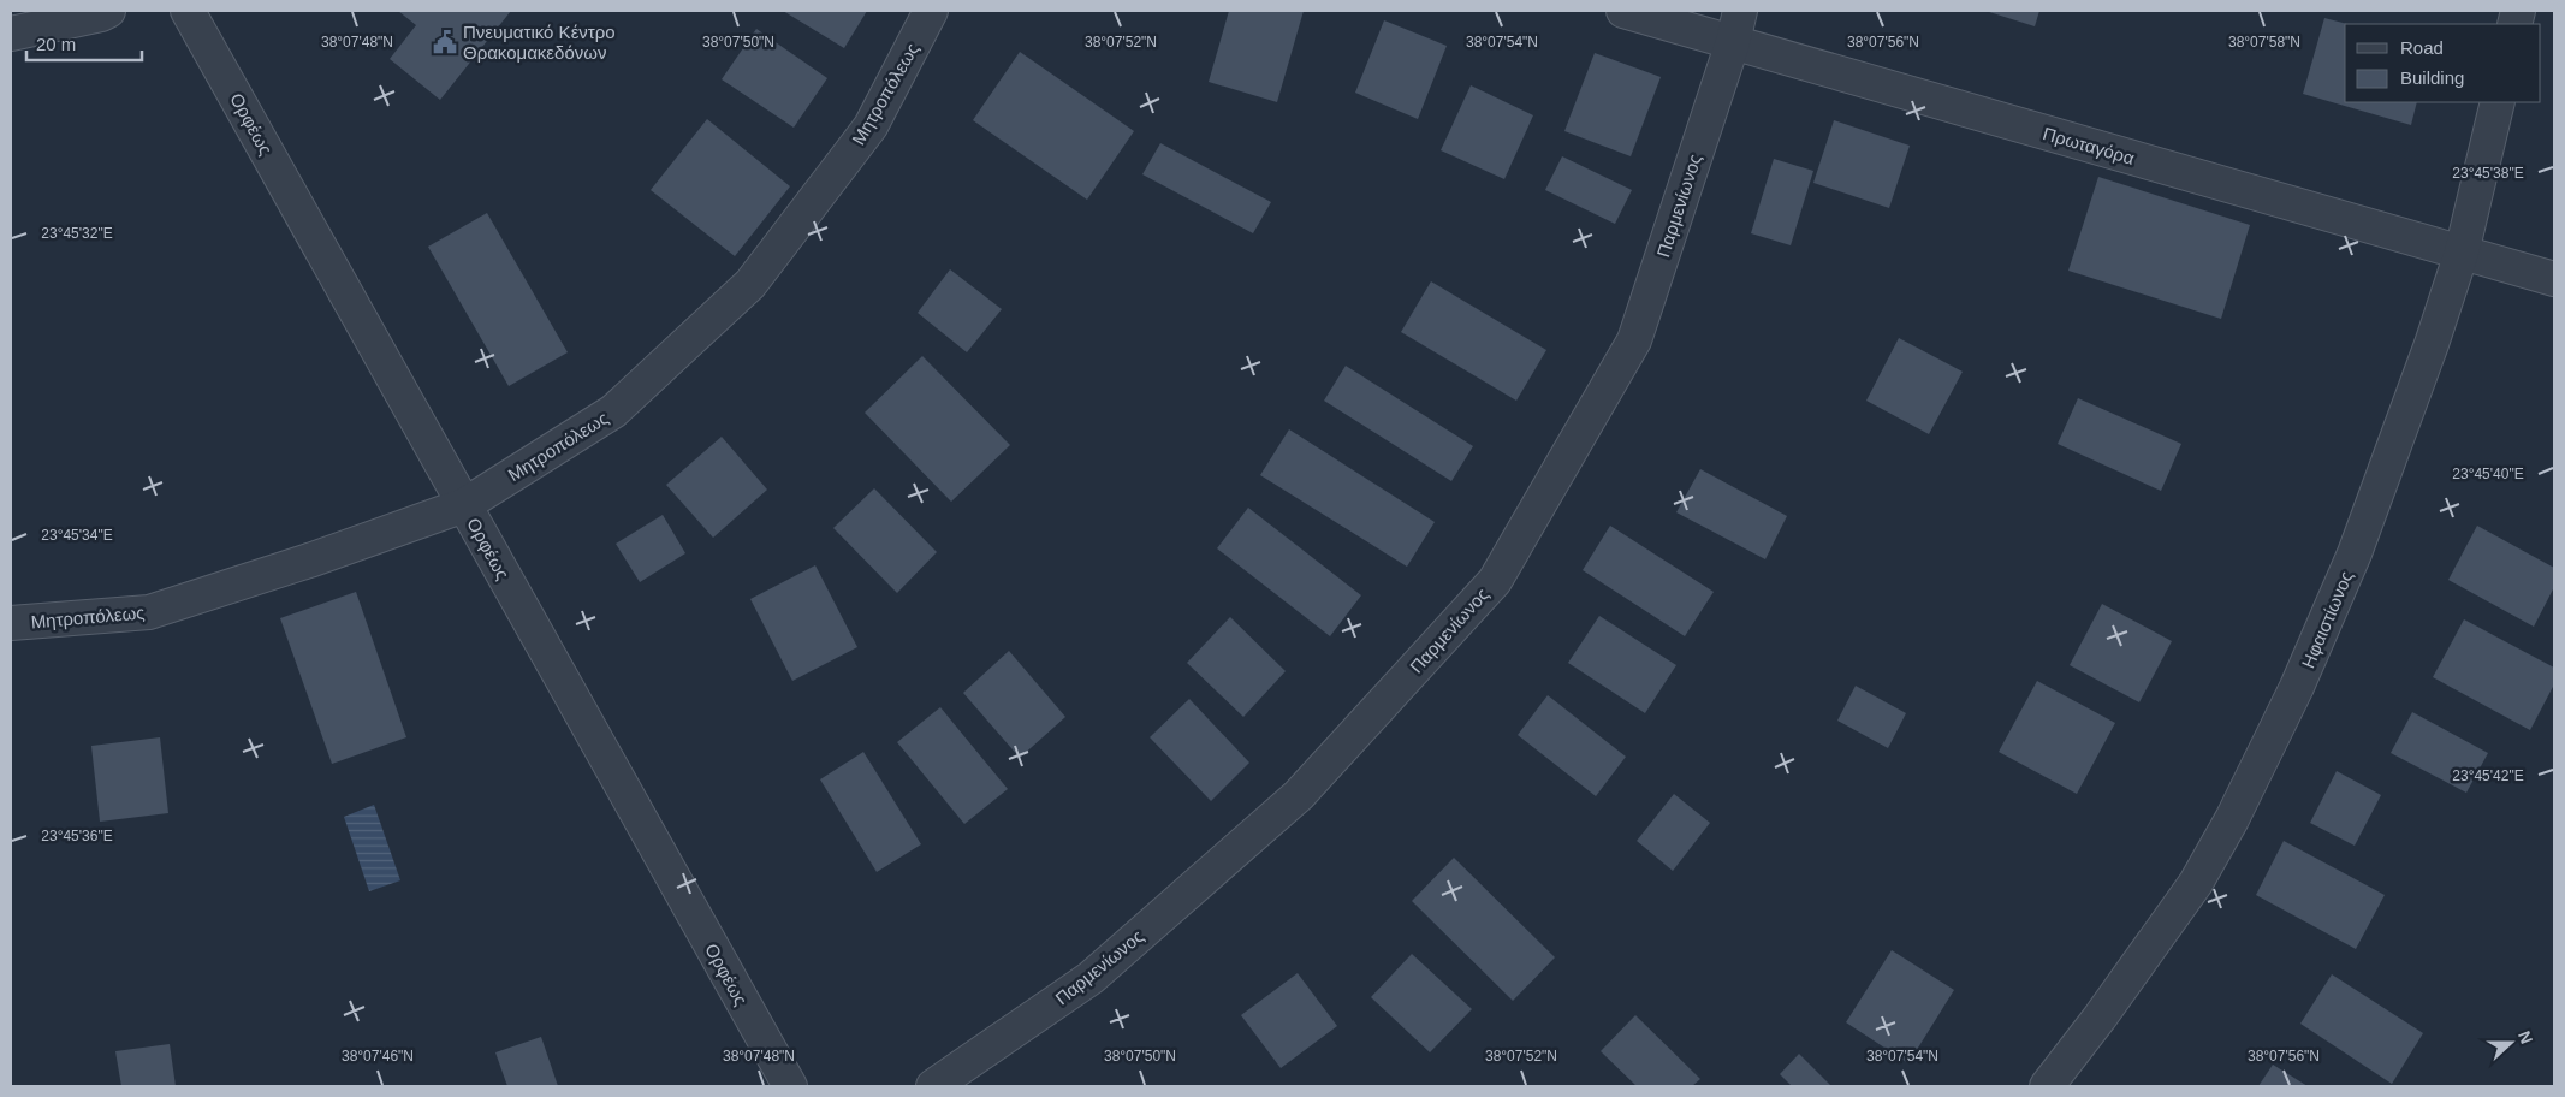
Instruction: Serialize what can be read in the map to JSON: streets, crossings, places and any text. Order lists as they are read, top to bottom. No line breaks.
{"streets":{"street":["Μητροπόλεως","Ορφέως","Πρωταγόρα","Παρμενίωνος","Ηφαιστίωνος"]},"crossings":[["Μητροπόλεως","Ορφέως"],["Πρωταγόρα","Παρμενίωνος"],["Πρωταγόρα","Ηφαιστίωνος"]],"places":{"public building":["Πνευματικό Κέντρο Θρακομακεδόνων"]},"legend":["Road","Building"],"scale_bar":"20 m","north":"right","coordinates":["38°07'48\"N","38°07'50\"N","38°07'52\"N","38°07'54\"N","38°07'56\"N","38°07'58\"N","23°45'38\"E","23°45'32\"E","23°45'40\"E","23°45'34\"E","23°45'42\"E","23°45'36\"E","38°07'46\"N"]}
